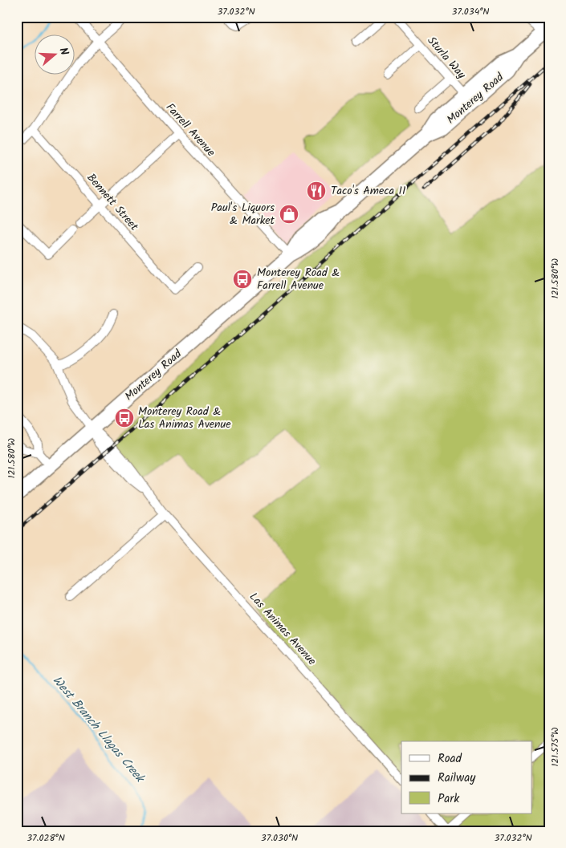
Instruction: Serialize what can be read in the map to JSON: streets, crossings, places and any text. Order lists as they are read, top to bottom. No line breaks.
{"streets":{"main road":["Monterey Road"],"street":["Sturla Way","Farrell Avenue","Bennett Street","Las Animas Avenue"]},"crossings":[["Sturla Way","Monterey Road"],["Monterey Road","Farrell Avenue"],["Monterey Road","Las Animas Avenue"]],"water":["West Branch Llagas Creek"],"places":{"restaurant":["Taco's Ameca II"],"shop":["Paul's Liquors & Market"],"bus stop":["Monterey Road & Farrell Avenue","Monterey Road & Las Animas Avenue"]},"legend":["Road","Railway","Park"],"north":"right","coordinates":["37.032°N","37.034°N","121.580°W","121.575°W","37.028°N","37.030°N"]}
